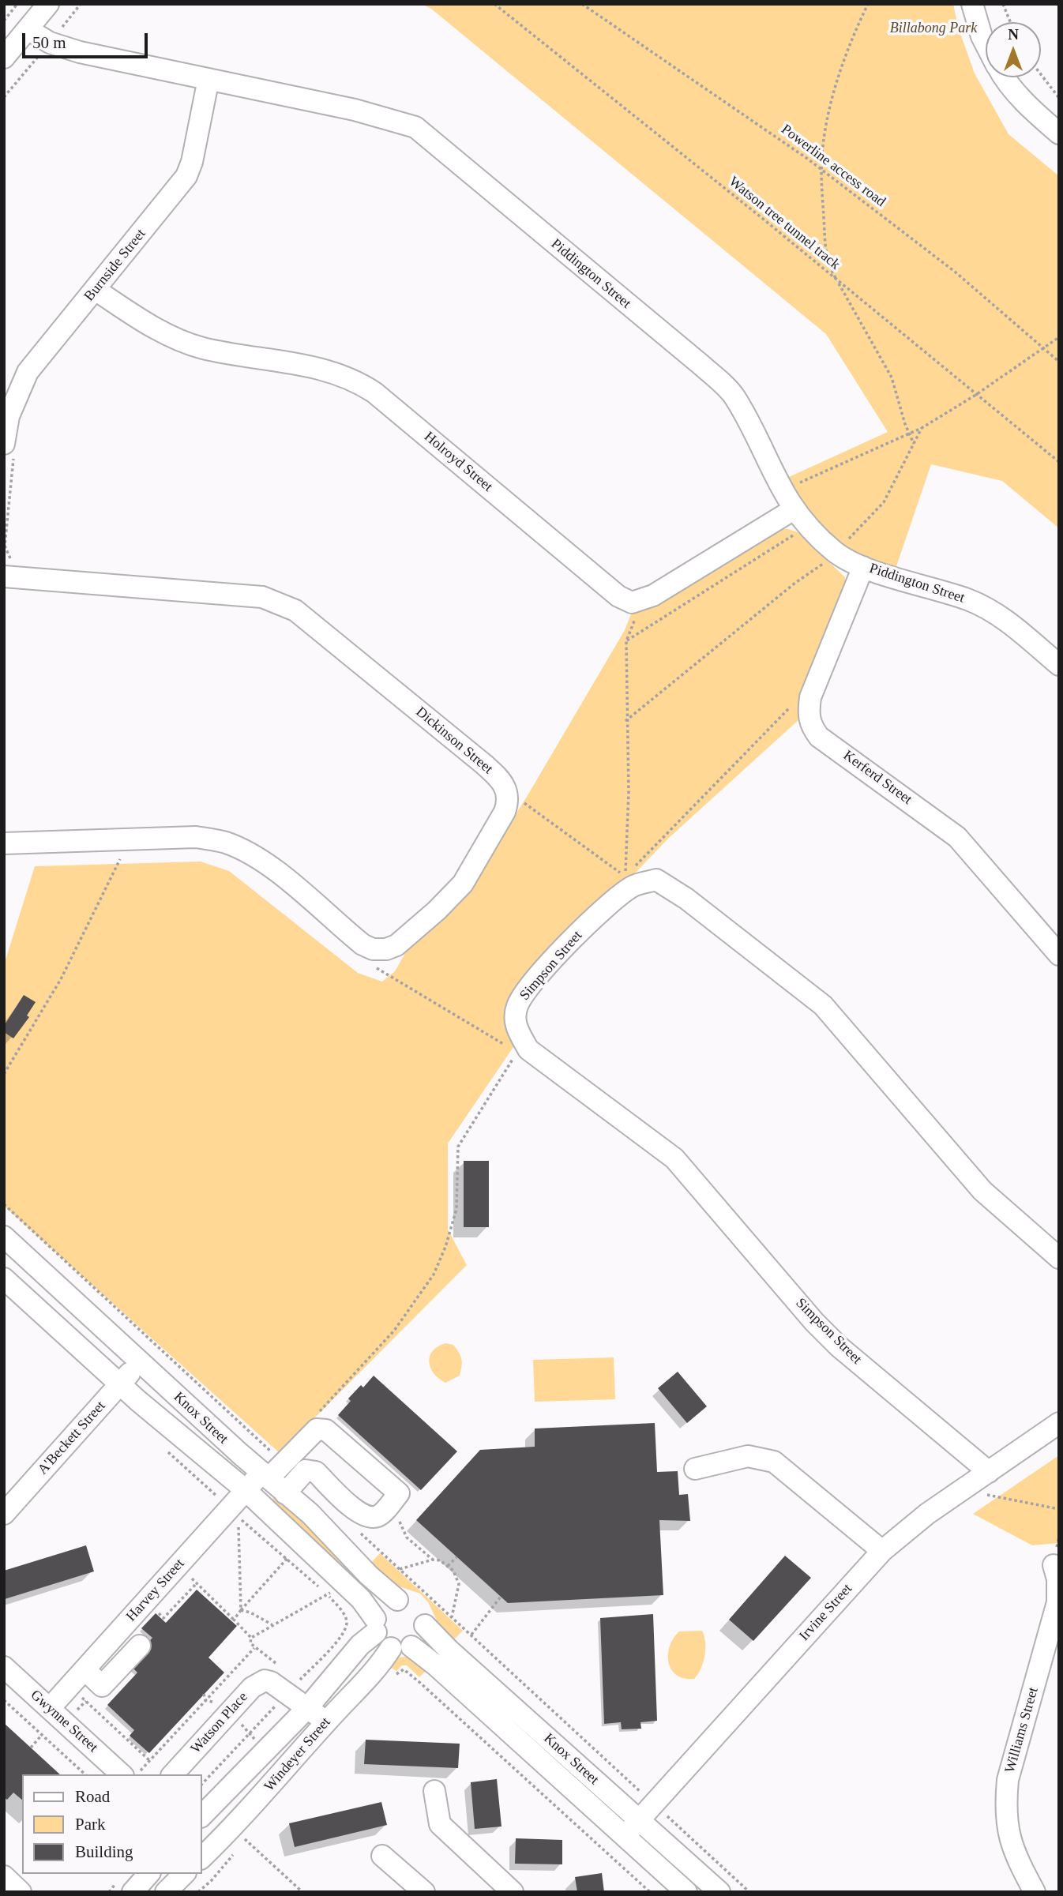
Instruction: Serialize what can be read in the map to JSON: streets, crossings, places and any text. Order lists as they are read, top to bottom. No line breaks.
{"streets":{"street":["Burnside Street","Piddington Street","Holroyd Street","Dickinson Street","Kerferd Street","Simpson Street","Knox Street","A'Beckett Street","Harvey Street","Irvine Street","Gwynne Street","Watson Place","Williams Street","Windeyer Street"],"path":["Powerline access road","Watson tree tunnel track"]},"crossings":[["Burnside Street","Piddington Street"],["Burnside Street","Holroyd Street"],["Piddington Street","Kerferd Street"],["Simpson Street","Irvine Street"],["Knox Street","A'Beckett Street"],["Knox Street","Harvey Street"],["Knox Street","Irvine Street"],["Knox Street","Windeyer Street"],["Harvey Street","Gwynne Street"],["Watson Place","Windeyer Street"]],"parks":["Billabong Park"],"legend":["Road","Park","Building"],"scale_bar":"50 m","north":"top"}
